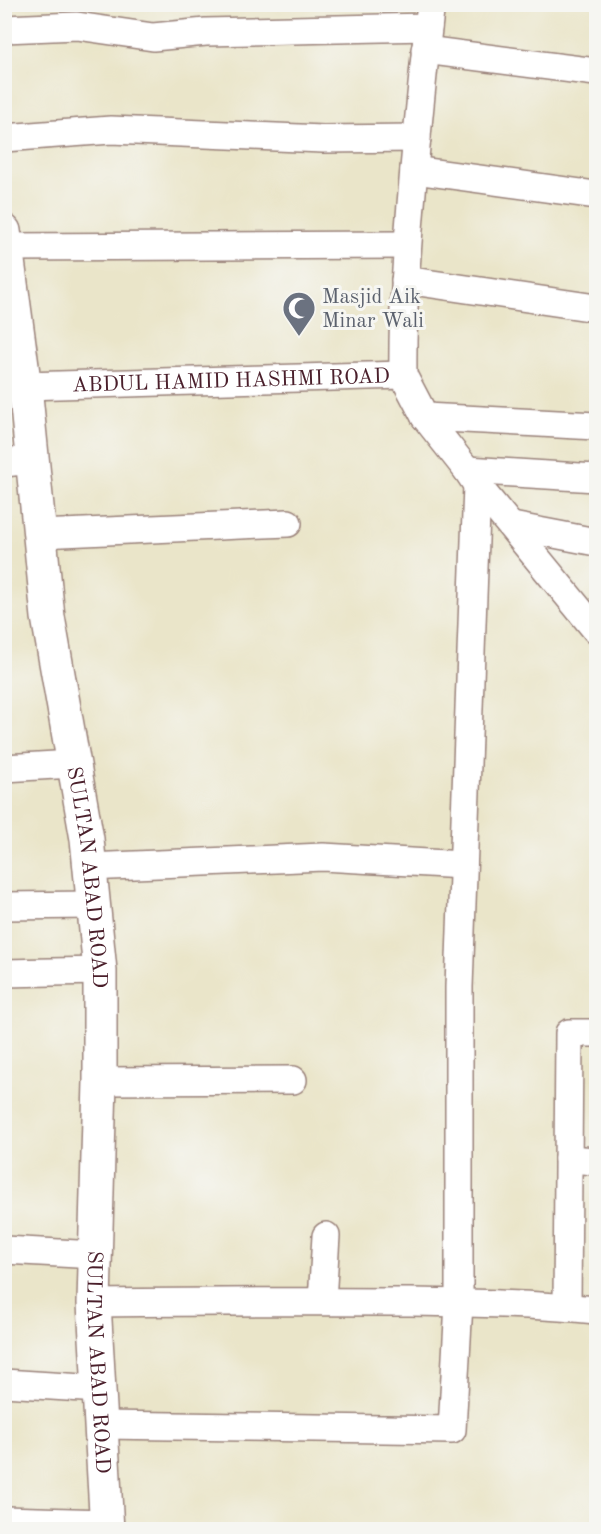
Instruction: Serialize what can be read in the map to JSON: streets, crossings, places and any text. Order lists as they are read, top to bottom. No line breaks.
{"streets":{"street":["ABDUL HAMID HASHMI ROAD","SULTAN ABAD ROAD"]},"crossings":[["ABDUL HAMID HASHMI ROAD","SULTAN ABAD ROAD"]],"places":{"mosque":["Masjid Aik Minar Wali"]}}
